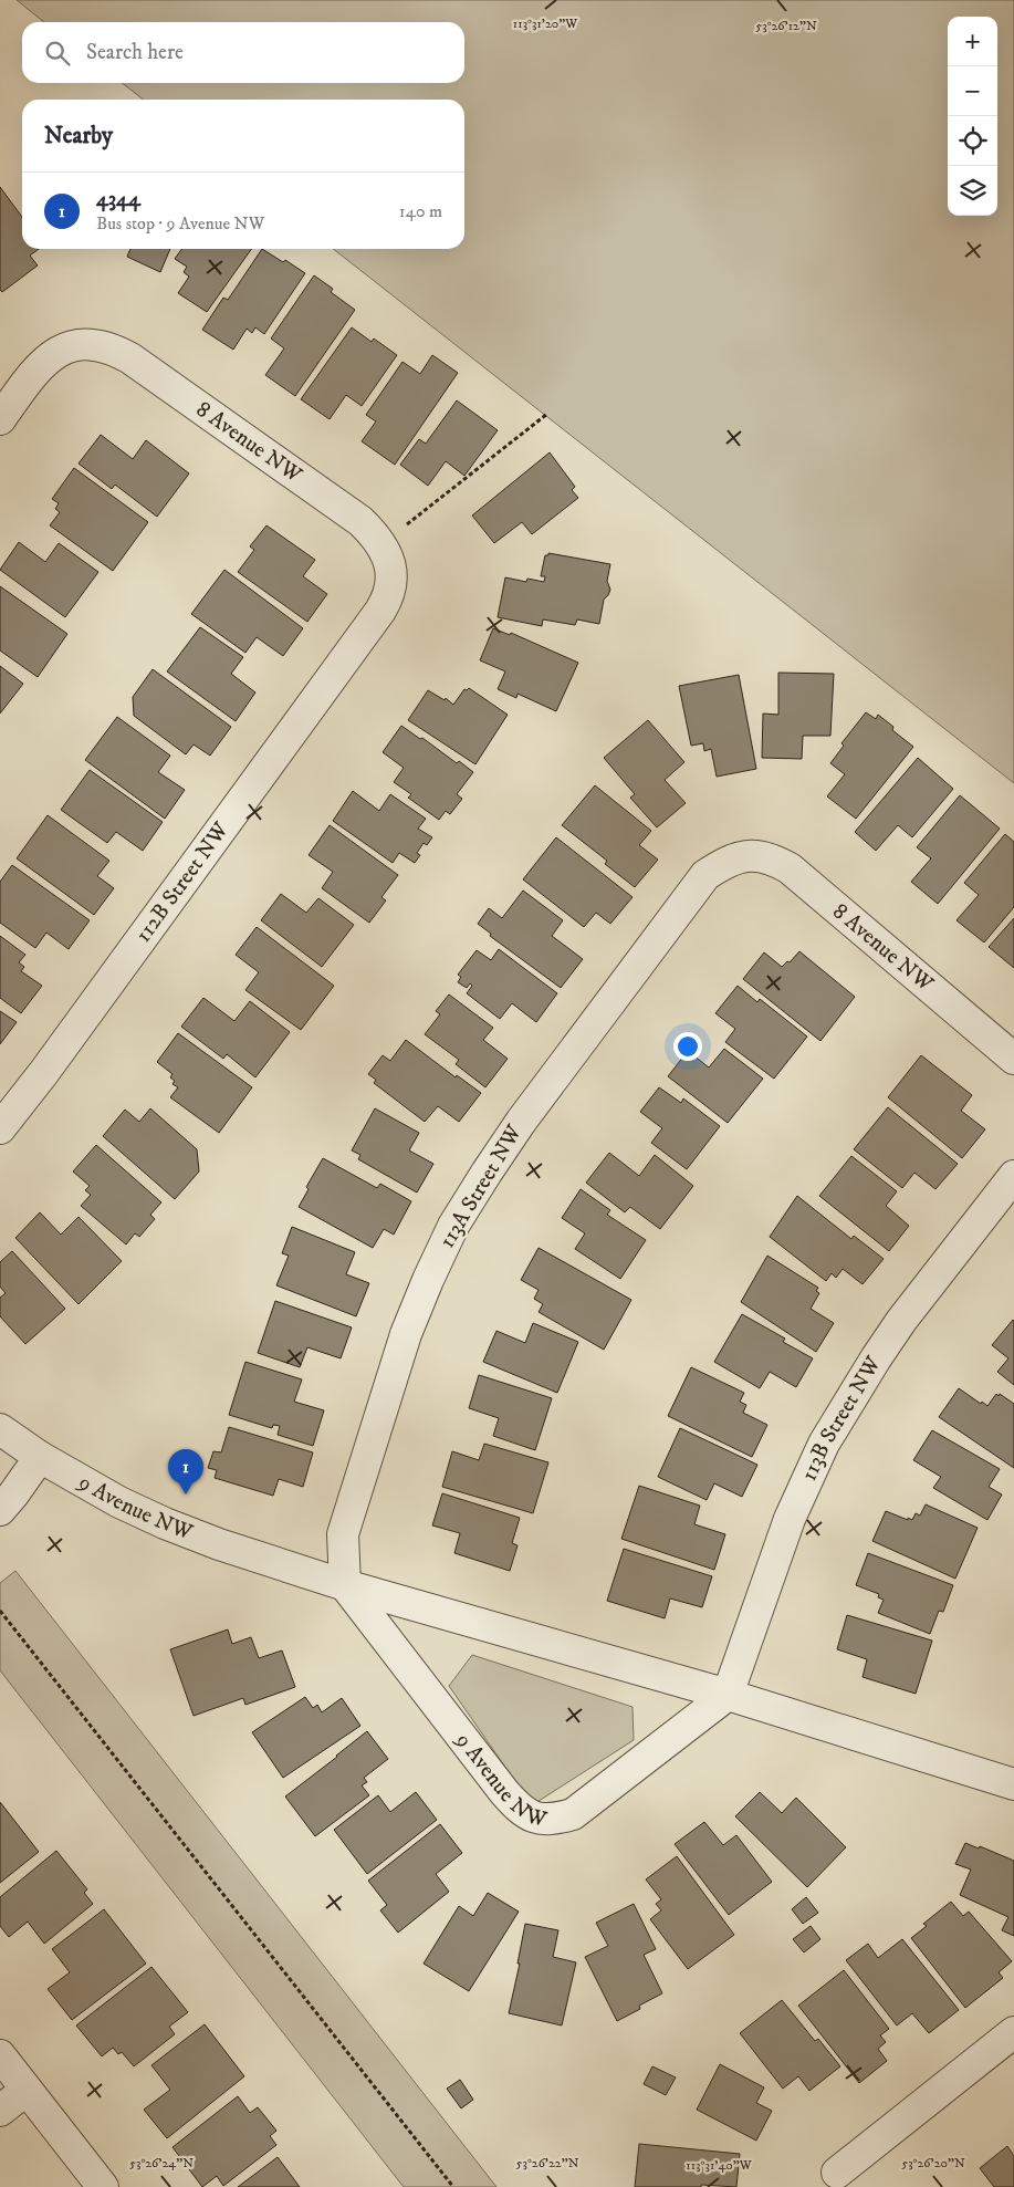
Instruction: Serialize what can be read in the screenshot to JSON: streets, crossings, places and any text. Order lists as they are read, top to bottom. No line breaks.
{"streets":{"street":["8 Avenue NW","112B Street NW","113A Street NW","113B Street NW","9 Avenue NW"]},"crossings":[["8 Avenue NW","112B Street NW"],["8 Avenue NW","113A Street NW"],["113A Street NW","9 Avenue NW"],["113B Street NW","9 Avenue NW"]],"page":{"map_buttons":["+","−"],"search":"Search here","heading":"Nearby","list":[{"mark":"1","name":"4344","note":"Bus stop · 9 Avenue NW","value":"140 m"}],"pins":"1"},"coordinates":["113°31'20\"W","53°26'12\"N","53°26'24\"N","53°26'22\"N","53°26'20\"N","113°31'40\"W"]}
